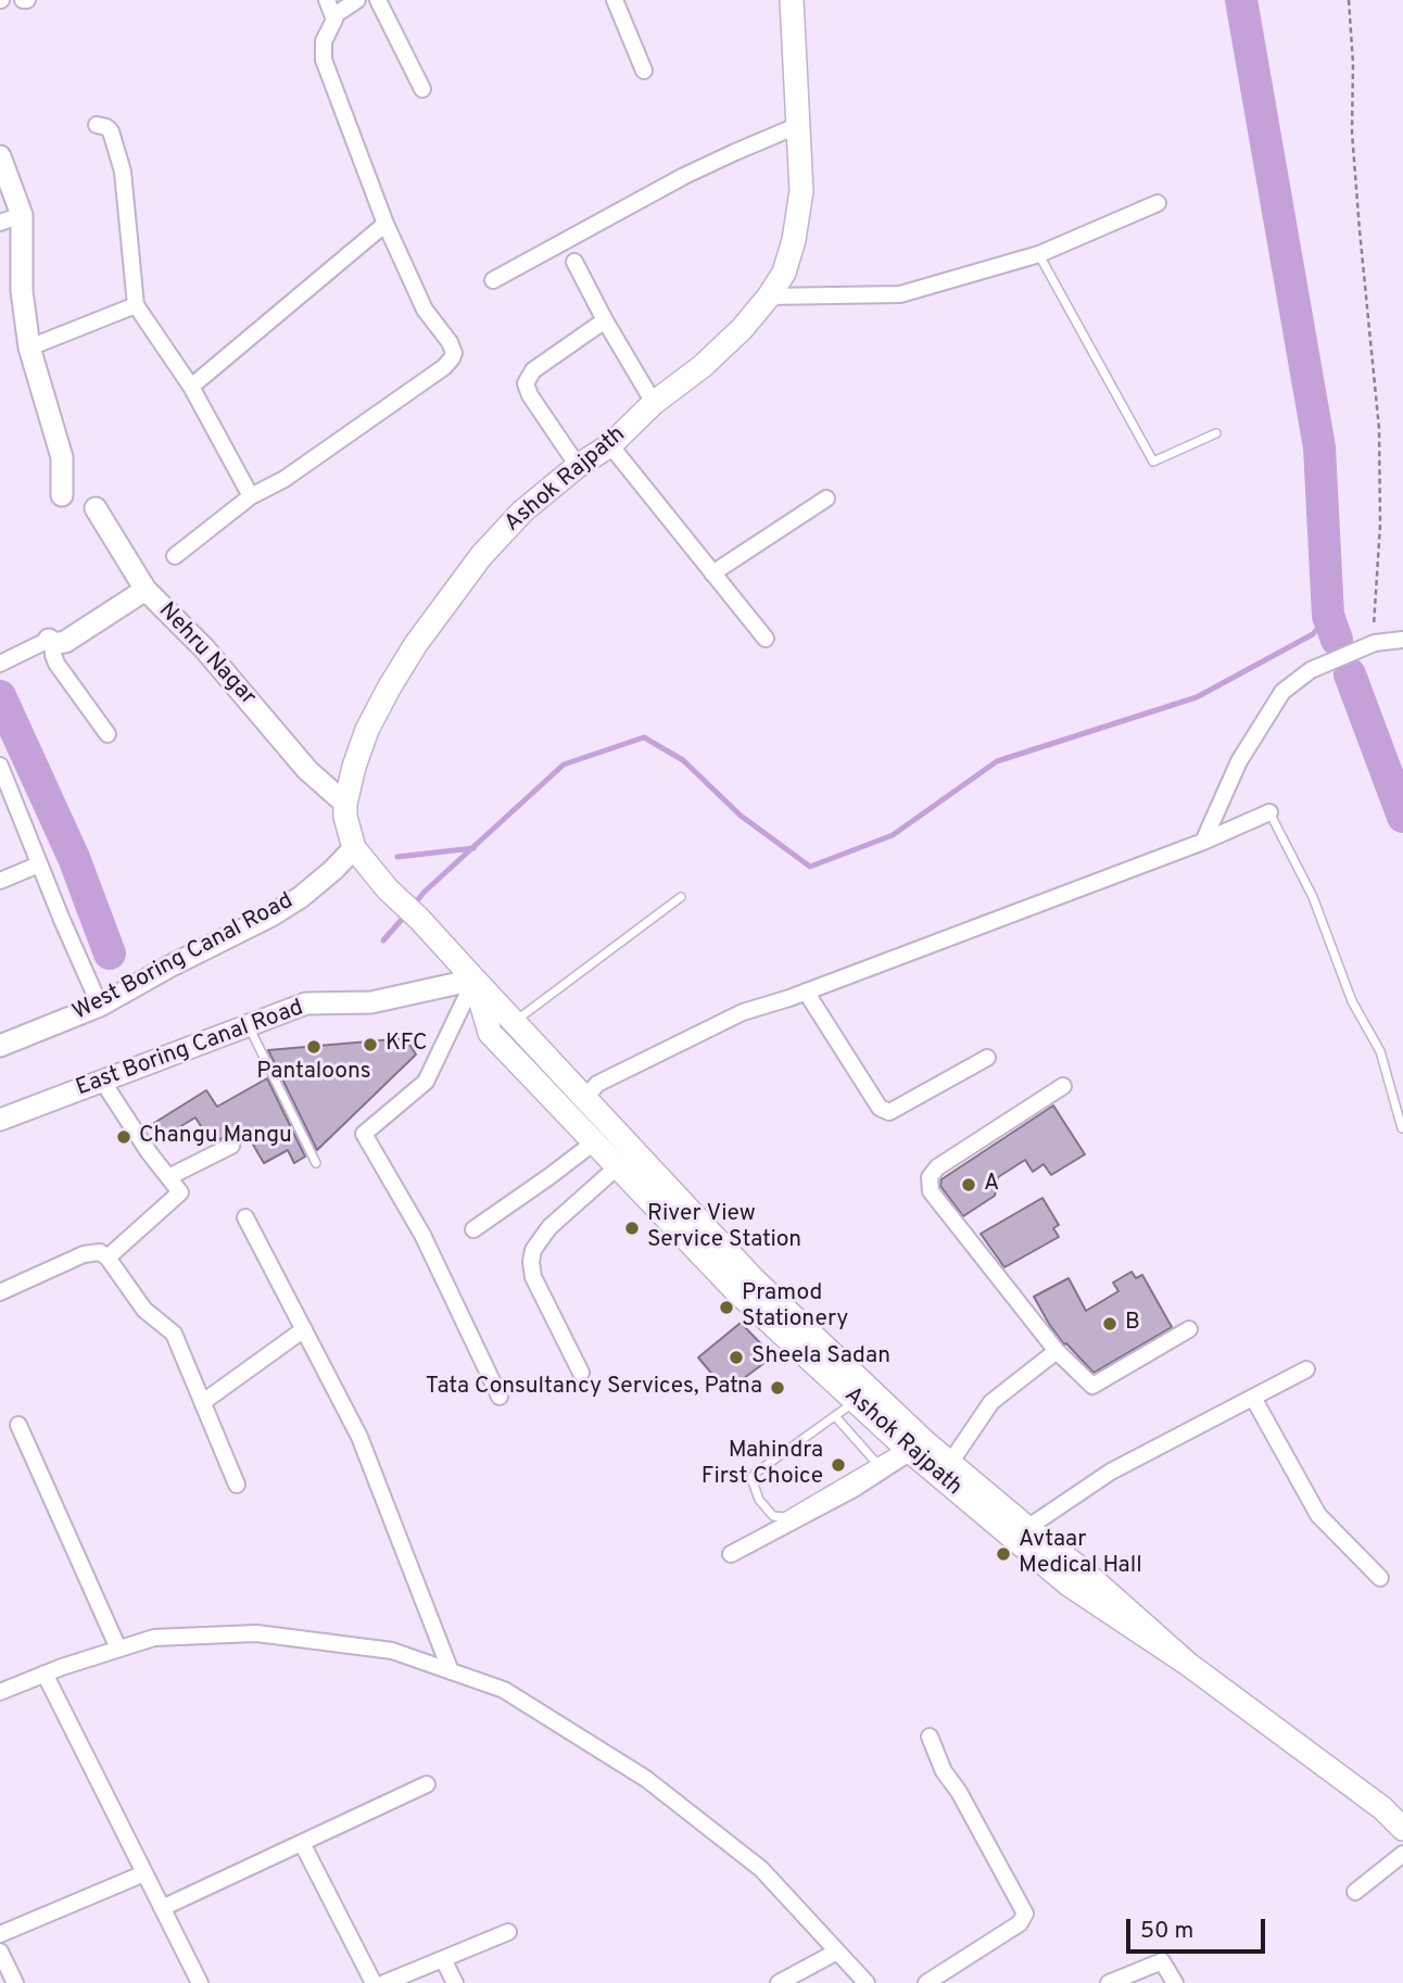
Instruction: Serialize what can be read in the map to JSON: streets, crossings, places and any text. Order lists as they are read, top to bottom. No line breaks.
{"streets":{"main road":["Ashok Rajpath","Nehru Nagar","West Boring Canal Road","East Boring Canal Road"]},"crossings":[["Ashok Rajpath","Nehru Nagar"],["Ashok Rajpath","West Boring Canal Road"],["Ashok Rajpath","East Boring Canal Road"]],"places":["KFC","Pantaloons","Changu Mangu","A","River View Service Station","Pramod Stationery","B","Sheela Sadan","Tata Consultancy Services, Patna","Mahindra First Choice","Avtaar Medical Hall"],"scale_bar":"50 m"}
